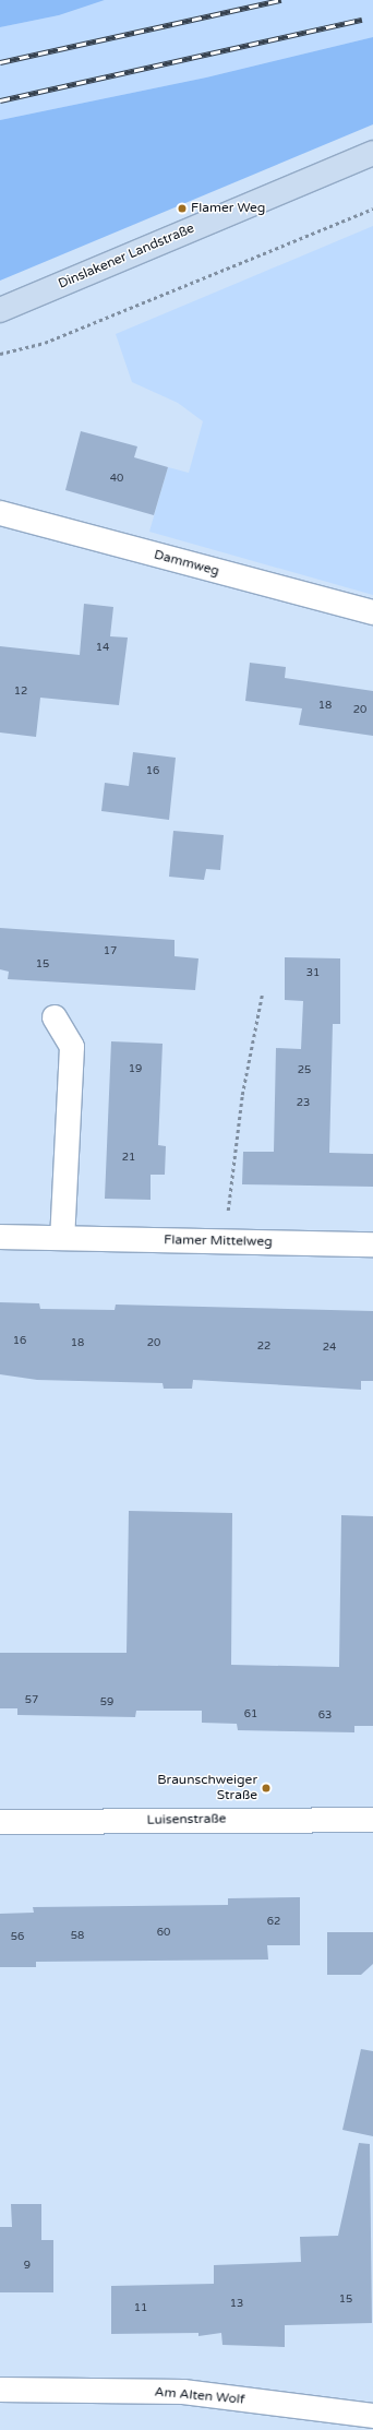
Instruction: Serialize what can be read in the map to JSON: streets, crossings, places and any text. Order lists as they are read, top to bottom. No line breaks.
{"streets":{"main road":["Dinslakener Landstraße"],"street":["Dammweg","Flamer Mittelweg","Luisenstraße","Am Alten Wolf"]},"places":["Flamer Weg","Braunschweiger Straße"],"house_numbers":["40","14","12","18","20","16","17","15","31","19","25","23","21","16","18","20","22","24","57","59","61","63","62","60","58","56","9","15","13","11"]}
